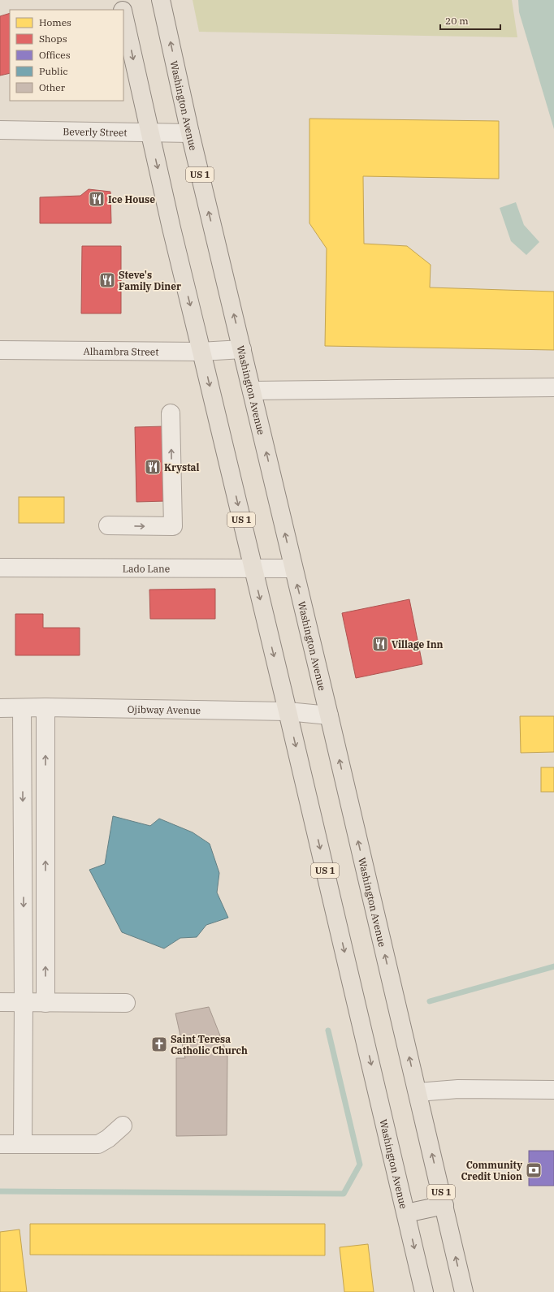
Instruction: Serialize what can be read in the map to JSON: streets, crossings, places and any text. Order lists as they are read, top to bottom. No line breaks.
{"streets":{"main road":["Washington Avenue","US 1"],"street":["Beverly Street","Alhambra Street","Lado Lane","Ojibway Avenue"]},"crossings":[["Washington Avenue","Beverly Street"],["Washington Avenue","Alhambra Street"],["Washington Avenue","Lado Lane"],["Washington Avenue","Ojibway Avenue"]],"places":{"restaurant":["Ice House","Steve's Family Diner","Krystal","Village Inn"],"church":["Saint Teresa Catholic Church"],"bank":["Community Credit Union"]},"legend":["Homes","Shops","Offices","Public","Other"],"scale_bar":"20 m"}
